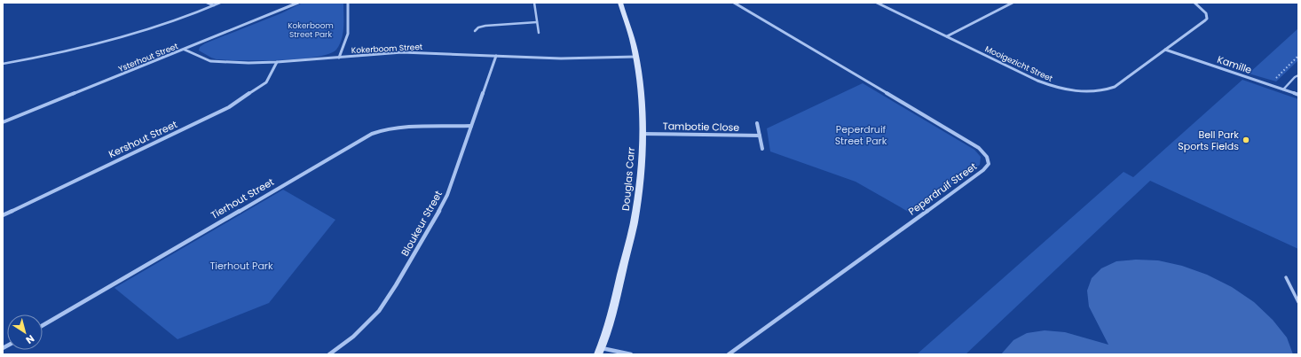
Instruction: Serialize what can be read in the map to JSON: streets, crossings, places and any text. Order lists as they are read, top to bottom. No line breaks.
{"streets":{"street":["Kokerboom Street","Ysterhout Street","Mooigezicht Street","Kamille","Tambotie Close","Kershout Street","Douglas Carr","Peperdruif Street","Tierhout Street","Bloukeur Street"]},"crossings":[["Kokerboom Street","Ysterhout Street"],["Kokerboom Street","Kershout Street"],["Kokerboom Street","Douglas Carr"],["Kokerboom Street","Bloukeur Street"],["Mooigezicht Street","Kamille"],["Tambotie Close","Douglas Carr"],["Tierhout Street","Bloukeur Street"]],"parks":["Kokerboom Street Park","Peperdruif Street Park","Tierhout Park"],"places":["Bell Park Sports Fields"],"north":"bottom right"}
